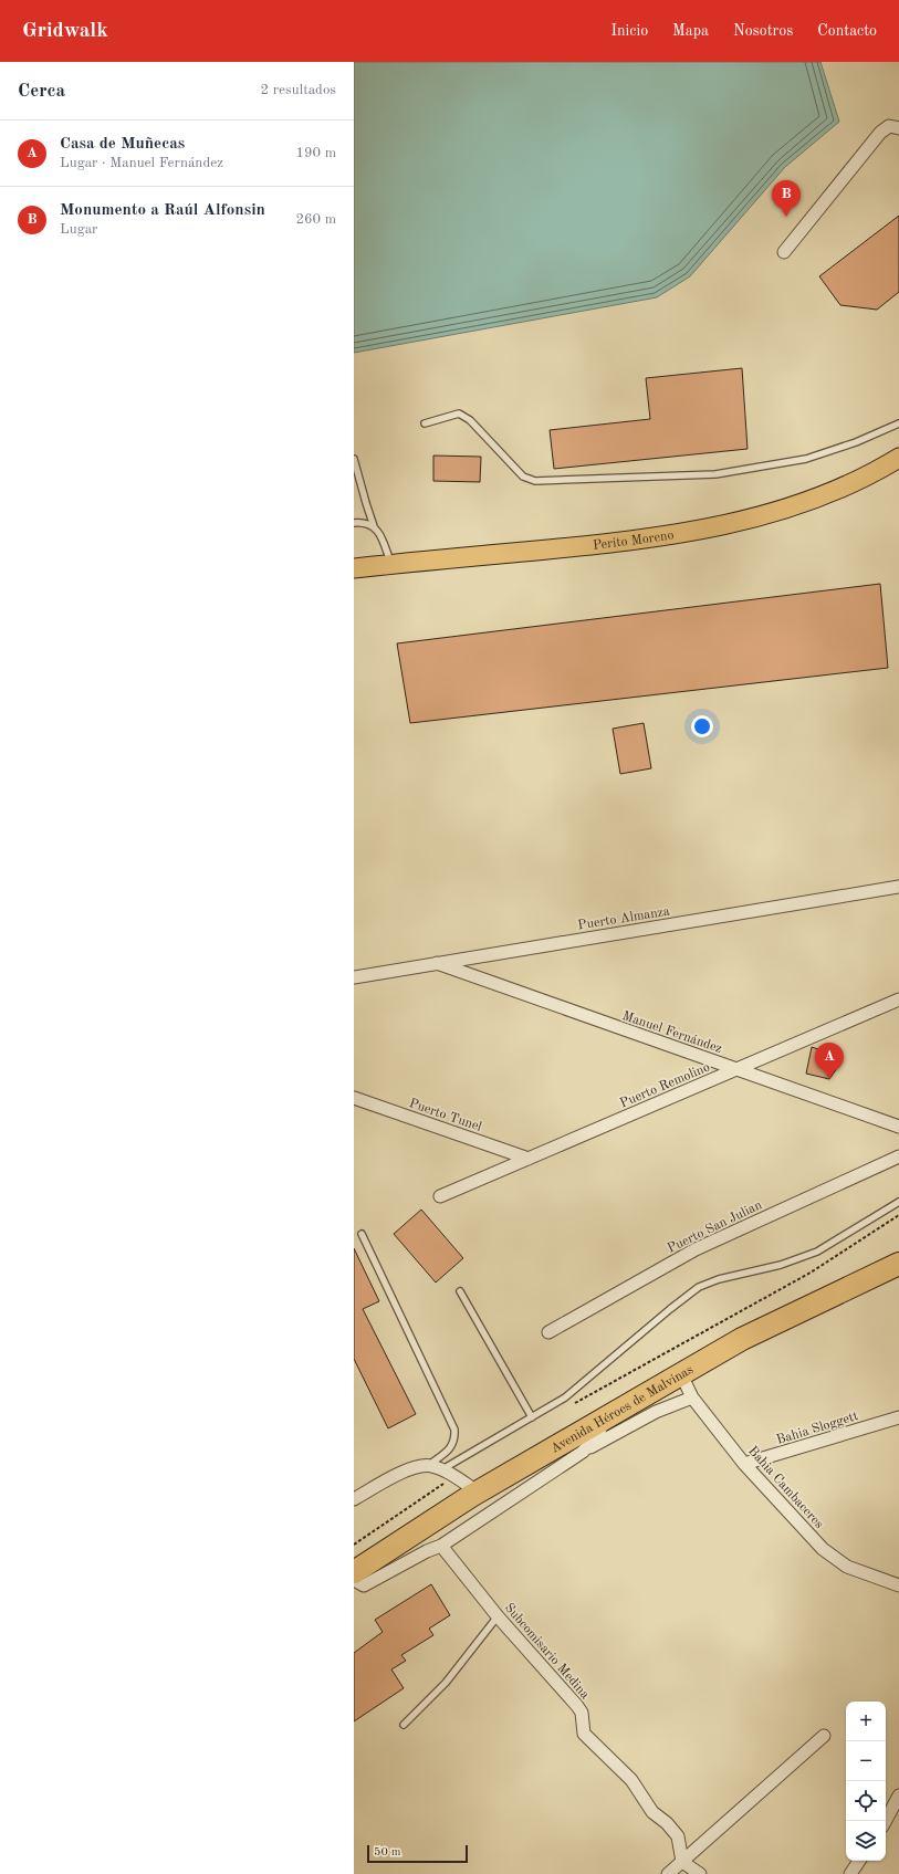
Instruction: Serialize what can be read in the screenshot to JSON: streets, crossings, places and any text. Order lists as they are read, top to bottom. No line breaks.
{"streets":{"highway":["Avenida Héroes de Malvinas"],"main road":["Perito Moreno"],"street":["Puerto Almanza","Manuel Fernández","Puerto Remolino","Puerto Tunel","Puerto San Julian","Bahia Sloggett","Bahia Cambaceres","Subcomisario Medina"]},"crossings":[["Puerto Almanza","Manuel Fernández"],["Manuel Fernández","Puerto Remolino"],["Puerto Remolino","Puerto Tunel"],["Avenida Héroes de Malvinas","Bahia Cambaceres"],["Bahia Sloggett","Bahia Cambaceres"]],"scale_bar":"50 m","page":{"header":"Gridwalk","nav":["Inicio","Mapa","Nosotros","Contacto"],"heading":["Cerca","2 resultados"],"list":[{"mark":"A","name":"Casa de Muñecas","note":"Lugar · Manuel Fernández","value":"190 m"},{"mark":"B","name":"Monumento a Raúl Alfonsin","note":"Lugar","value":"260 m"}],"pins":["B","A"],"map_buttons":["+","−"],"scale":"50 m"}}
